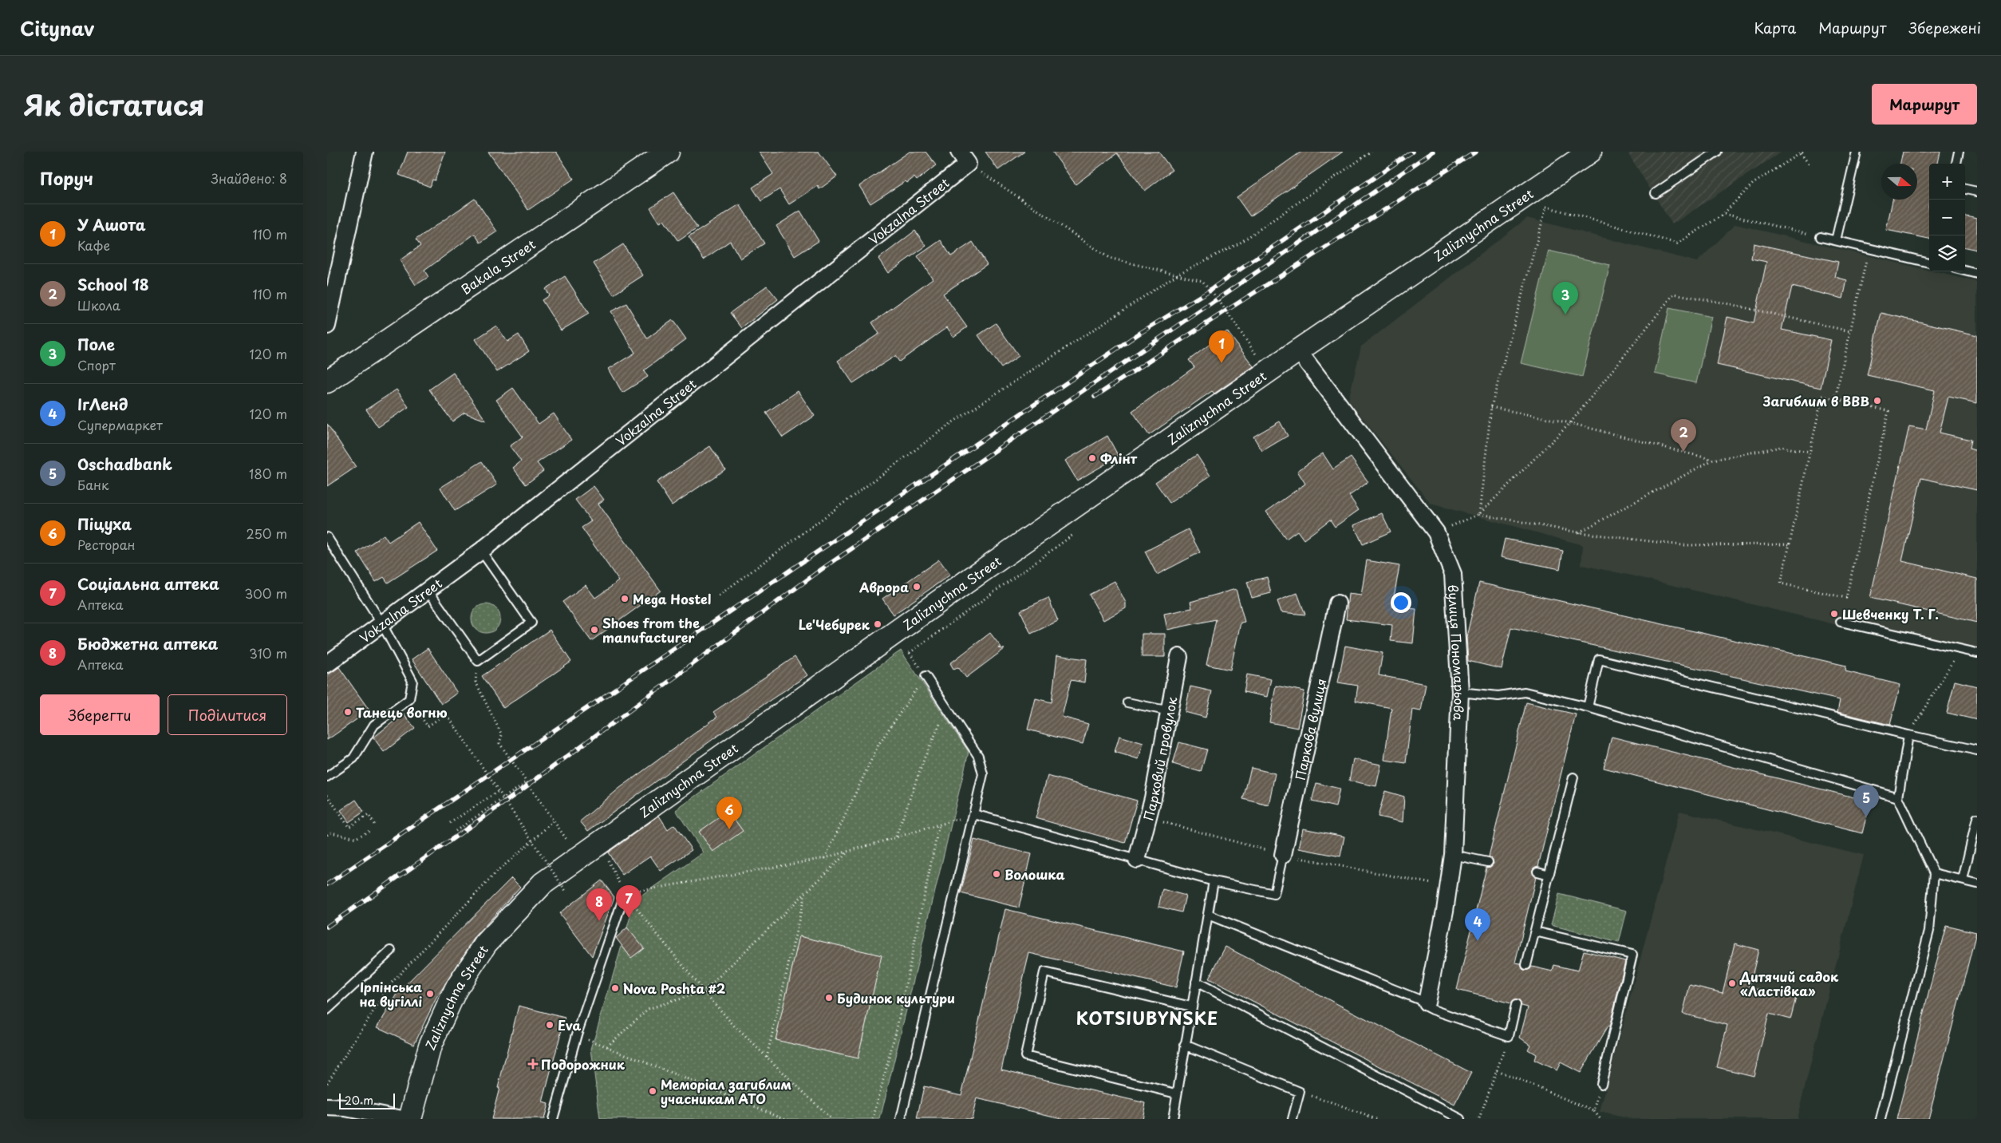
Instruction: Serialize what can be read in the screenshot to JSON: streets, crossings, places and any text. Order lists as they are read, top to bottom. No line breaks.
{"streets":{"street":["Vokzalna Street","Zaliznychna Street","Bakala Street","вулиця Пономарьова","Паркова вулиця","Парковий провулок"]},"crossings":[["Zaliznychna Street","вулиця Пономарьова"]],"districts":["KOTSIUBYNSKE"],"places":{"other":["Загиблим в ВВВ","Флінт","Аврора","Mega Hostel","Шевченку Т. Г.","Le'Чебурек","Shoes from the manufacturer","Танець вогню","Волошка","Дитячий садок «Ластівка»","Nova Poshta #2","Ірпінська на вугіллі","Будинок культури","Eva","Меморіал загиблим учасникам АТО"],"health":["Подорожник"]},"scale_bar":"20 m","north":"right","page":{"header":"Citynav","nav":["Карта","Маршрут","Збережені"],"title":"Як дістатися","buttons":["Маршрут",["Зберегти","Поділитися"]],"heading":["Поруч","Знайдено: 8"],"map_buttons":["+","−"],"list":[{"mark":"1","name":"У Ашота","note":"Кафе","value":"110 m"},{"mark":"2","name":"School 18","note":"Школа","value":"110 m"},{"mark":"3","name":"Поле","note":"Спорт","value":"120 m"},{"mark":"4","name":"ІгЛенд","note":"Супермаркет","value":"120 m"},{"mark":"5","name":"Oschadbank","note":"Банк","value":"180 m"},{"mark":"6","name":"Піцуха","note":"Ресторан","value":"250 m"},{"mark":"7","name":"Соціальна аптека","note":"Аптека","value":"300 m"},{"mark":"8","name":"Бюджетна аптека","note":"Аптека","value":"310 m"}],"pins":["3","1","2","5","6","7","8","4"],"scale":"20 m"}}
